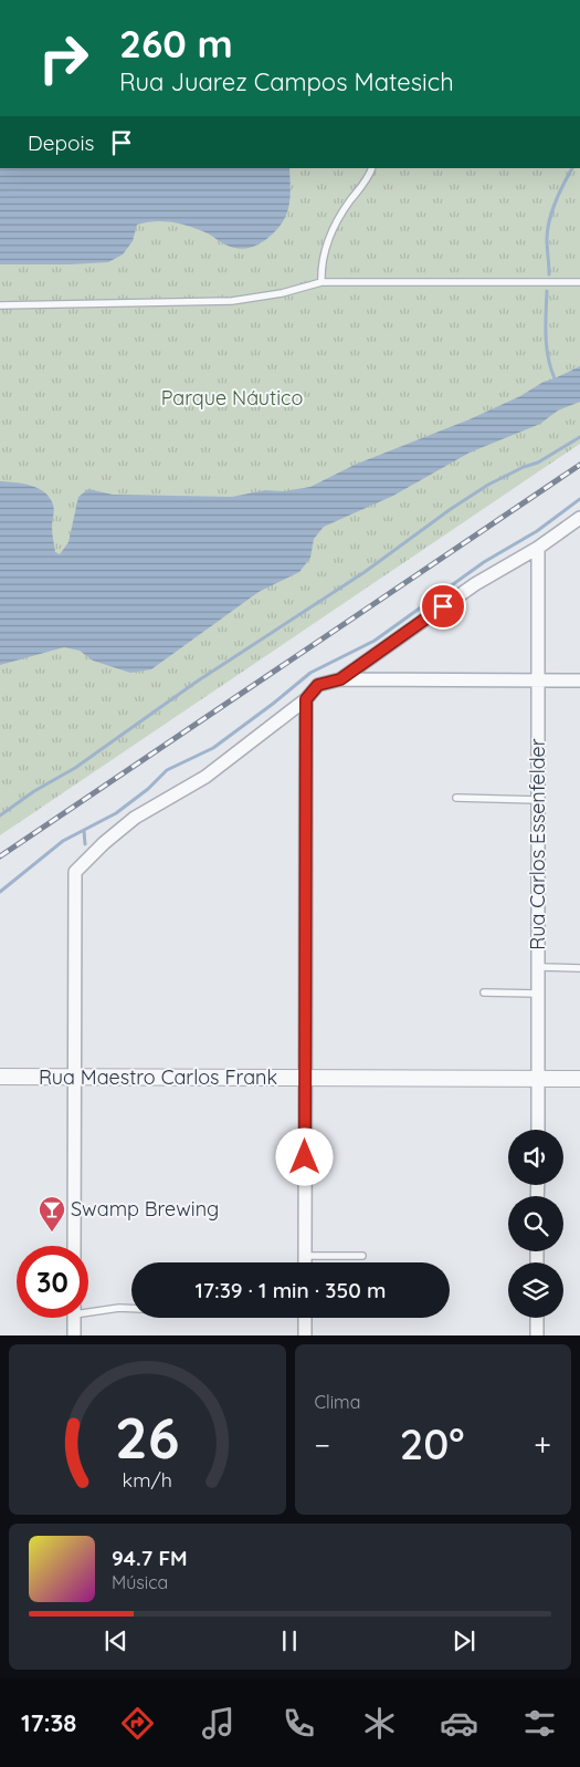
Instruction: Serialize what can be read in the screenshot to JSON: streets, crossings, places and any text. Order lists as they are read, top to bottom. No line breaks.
{"streets":{"street":["Rua Carlos Essenfelder","Rua Maestro Carlos Frank"]},"crossings":[["Rua Carlos Essenfelder","Rua Maestro Carlos Frank"]],"parks":["Parque Náutico"],"places":{"bar":["Swamp Brewing"]},"page":{"turn":["260 m","Rua Juarez Campos Matesich"],"then":"Depois","limit":"30","trip":"17:39 · 1 min · 350 m","tile":"Clima","heat":["−","20°","+"],"song":["94.7 FM","Música"],"tabs":"17:38","gauge":["26","km/h"]}}
